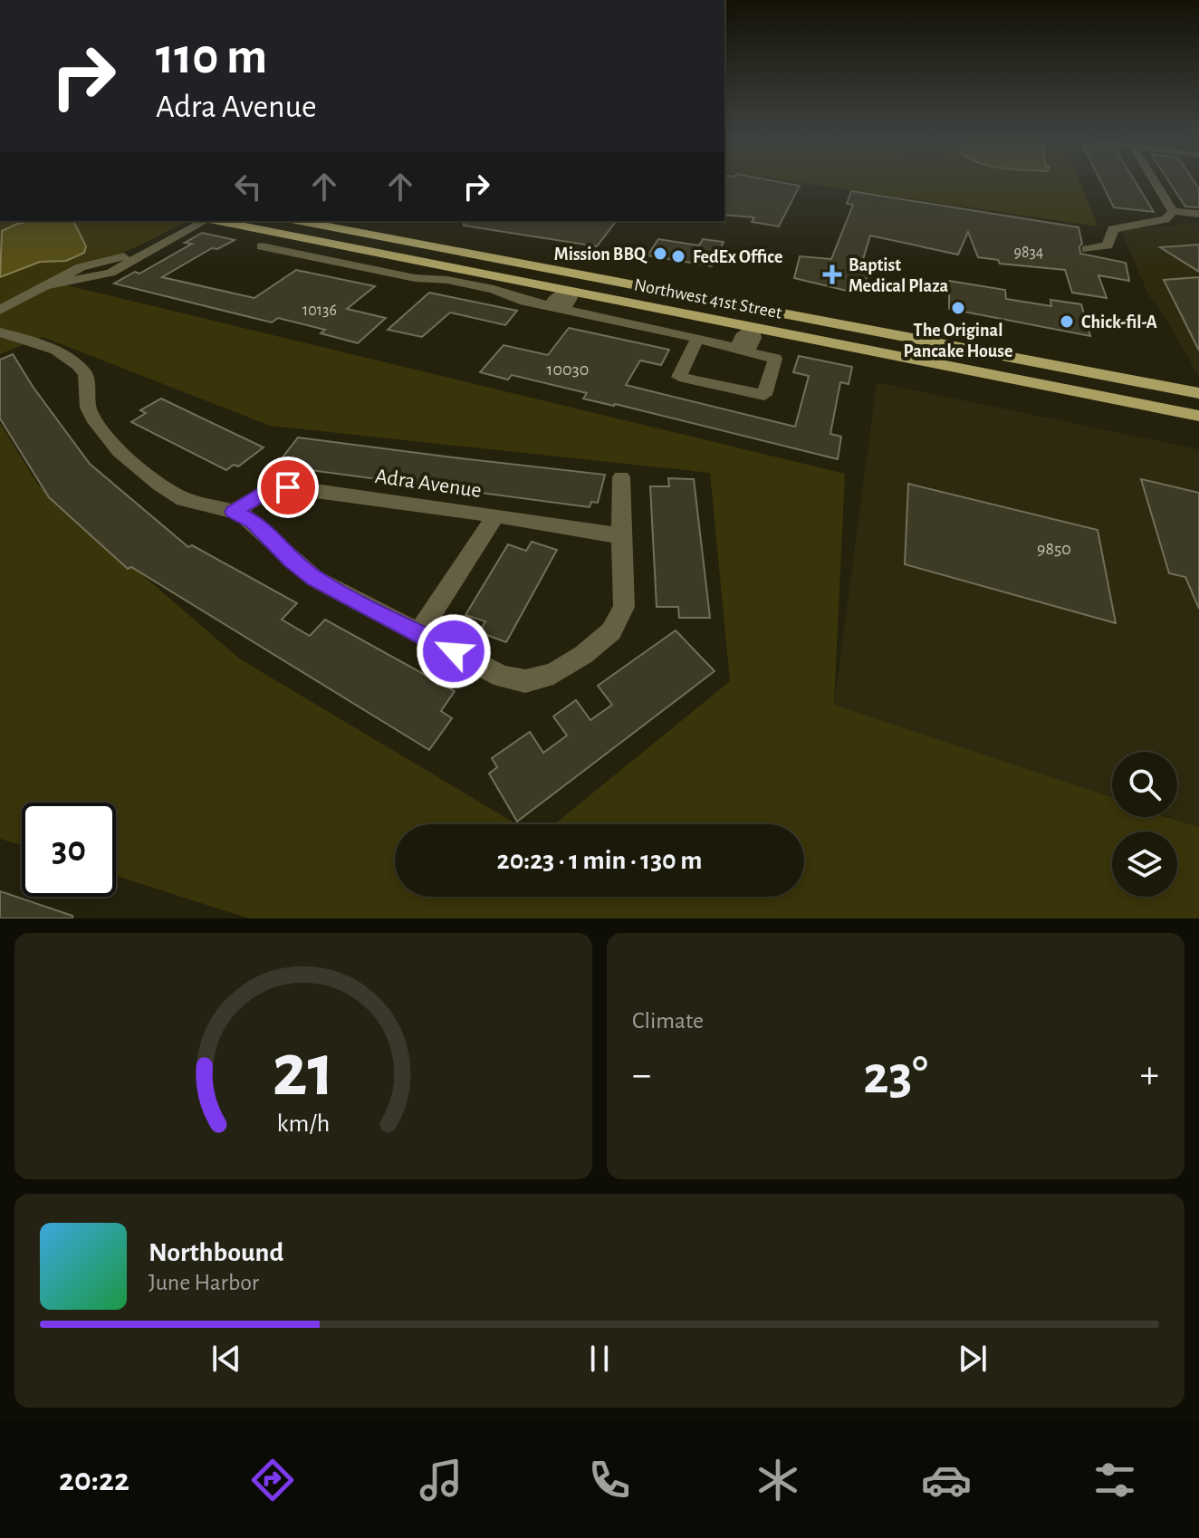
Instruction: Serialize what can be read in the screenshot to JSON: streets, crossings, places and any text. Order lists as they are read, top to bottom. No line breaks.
{"streets":{"main road":["Northwest 41st Street"],"street":["Adra Avenue"]},"places":{"other":["Mission BBQ","FedEx Office","The Original Pancake House","Chick-fil-A"],"health":["Baptist Medical Plaza"]},"house_numbers":["9834","10136","10030","9850"],"page":{"turn":["110 m","Adra Avenue"],"limit":"30","trip":"20:23 · 1 min · 130 m","tile":"Climate","heat":["−","23°","+"],"song":["Northbound","June Harbor"],"tabs":"20:22","gauge":["21","km/h"]}}
